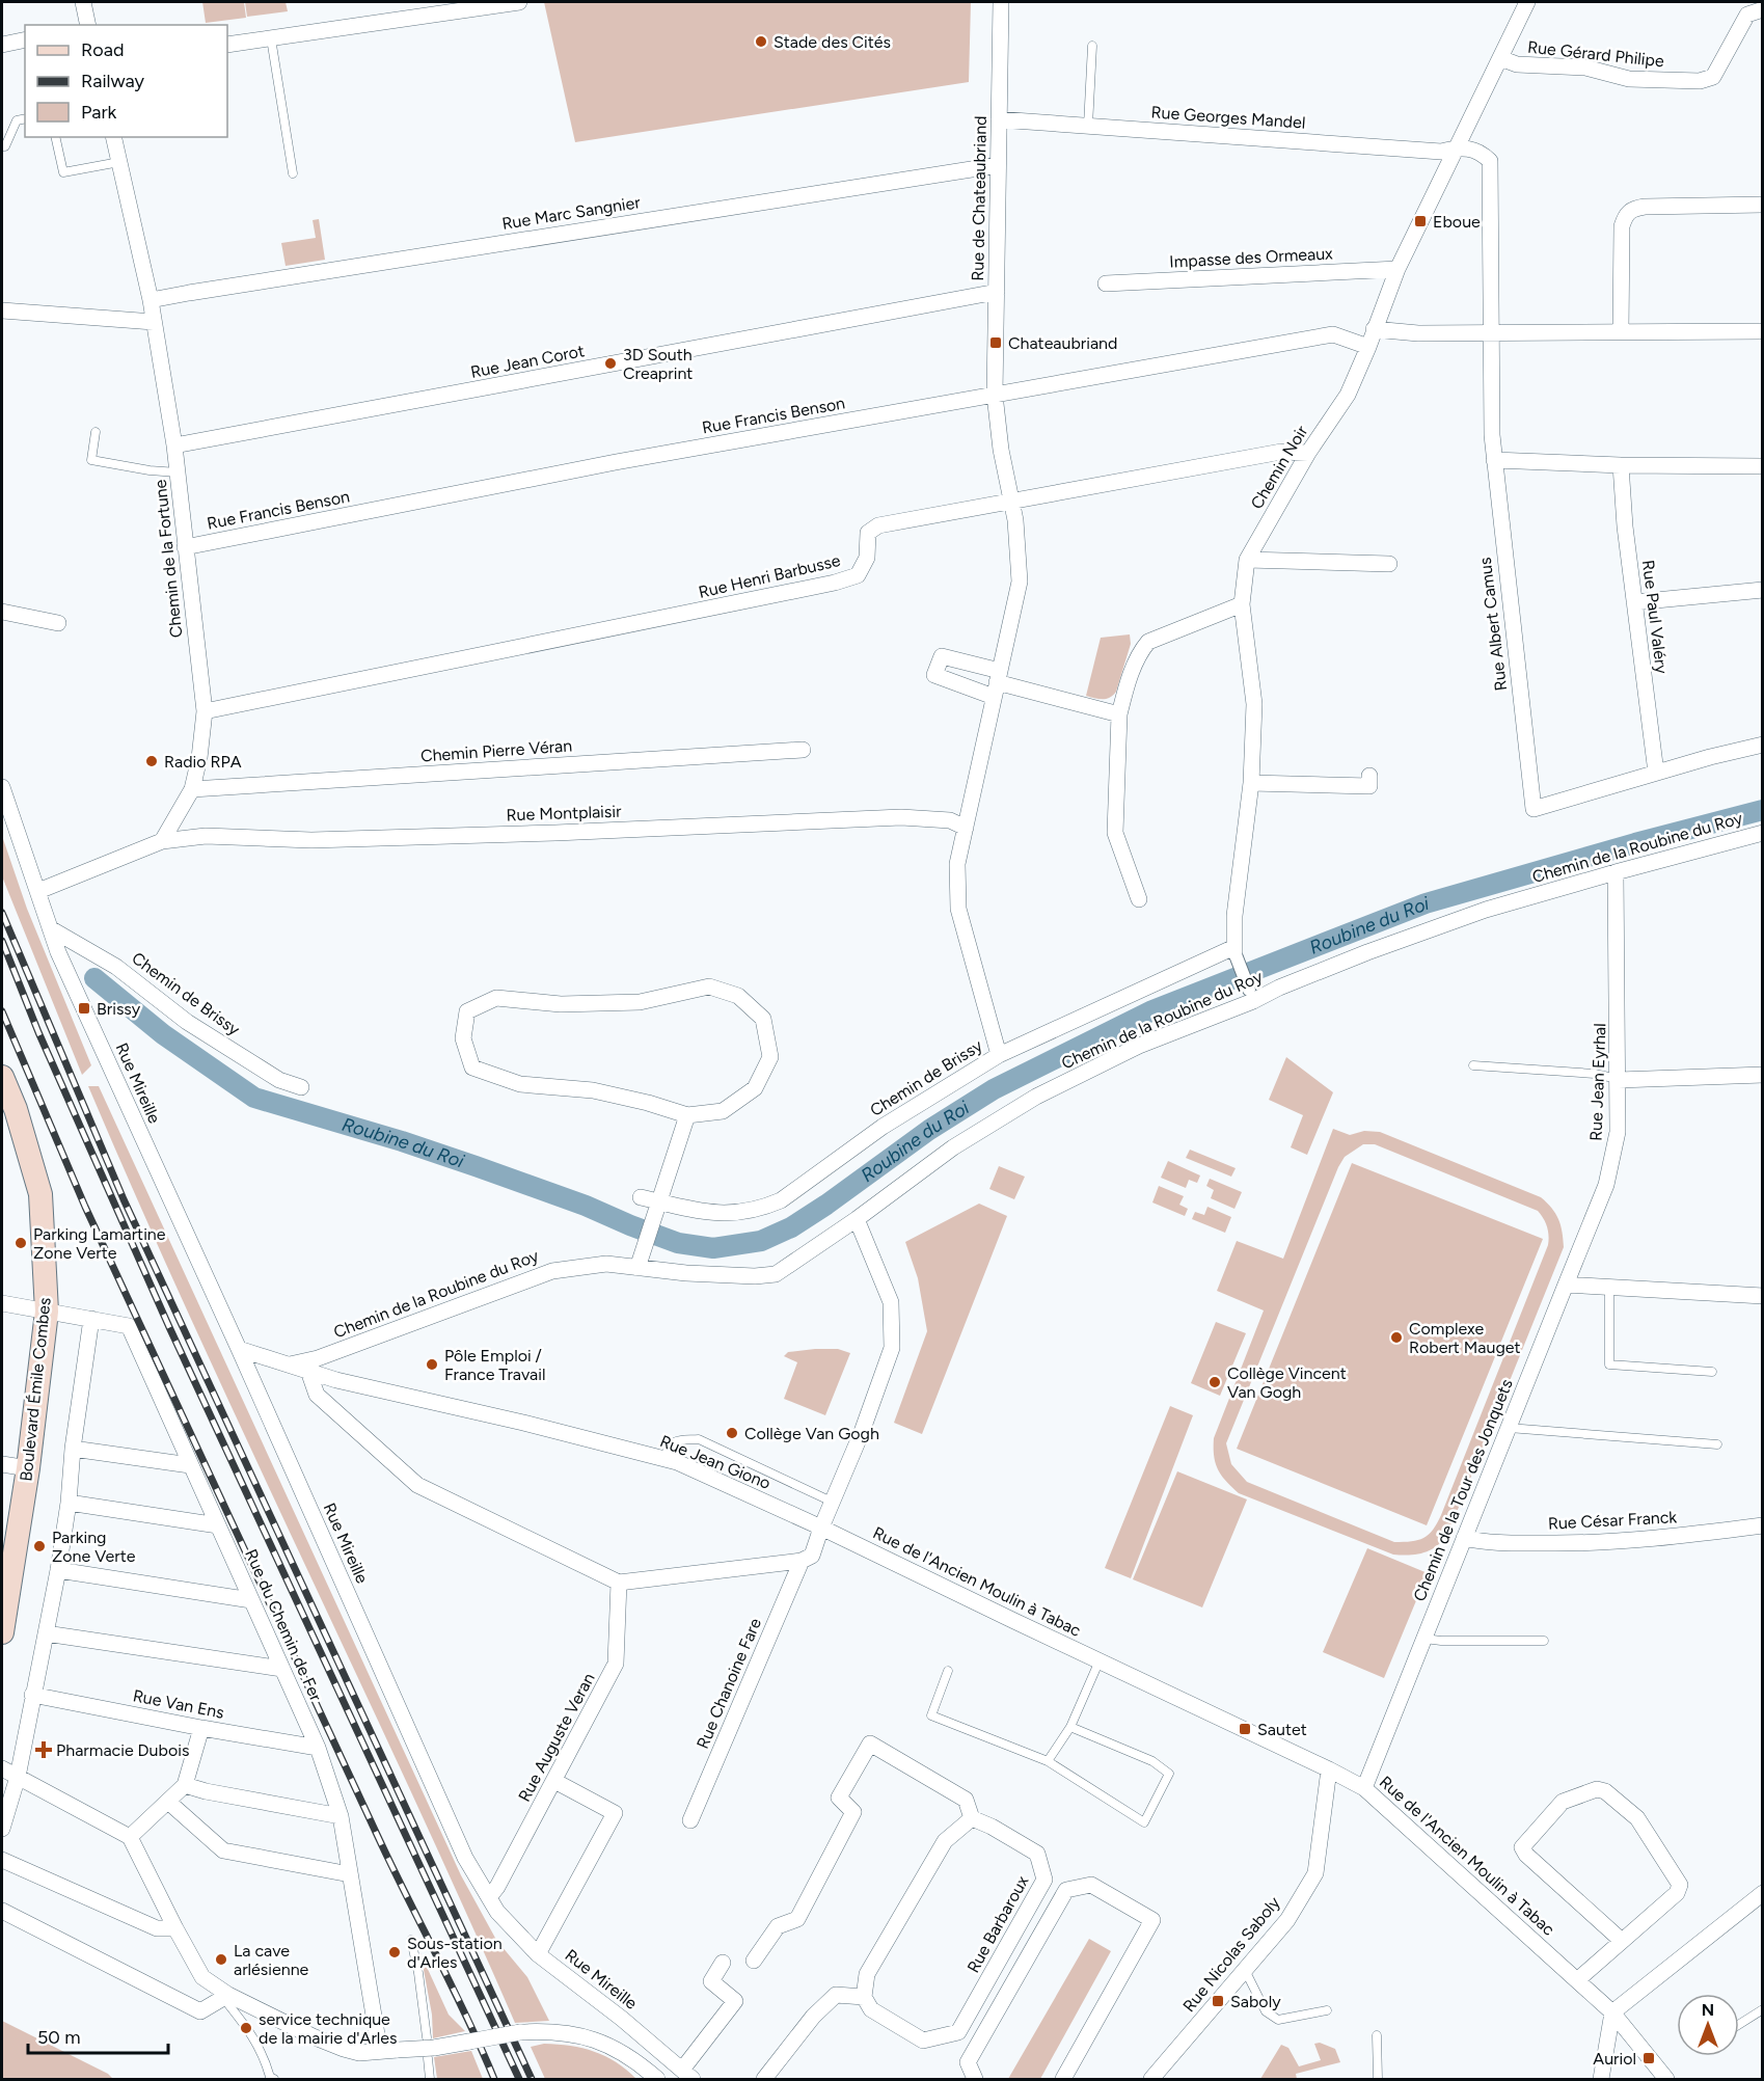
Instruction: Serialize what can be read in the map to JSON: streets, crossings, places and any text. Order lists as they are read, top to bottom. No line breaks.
{"streets":{"main road":["Boulevard Émile Combes"],"street":["Rue Gérard Philipe","Rue Georges Mandel","Rue de Chateaubriand","Rue Marc Sangnier","Impasse des Ormeaux","Rue Jean Corot","Rue Francis Benson","Chemin Noir","Chemin de la Fortune","Rue Henri Barbusse","Rue Paul Valéry","Rue Albert Camus","Chemin Pierre Véran","Rue Montplaisir","Chemin de la Roubine du Roy","Chemin de Brissy","Rue Jean Eyrhal","Rue Mireille","Rue Jean Giono","Chemin de la Tour des Jonquets","Rue César Franck","Rue de l'Ancien Moulin à Tabac","Rue du Chemin de Fer","Rue Chanoine Fare","Rue Van Ens","Rue Auguste Veran","Rue Barbaroux","Rue Nicolas Saboly"]},"crossings":[["Rue Gérard Philipe","Chemin Noir"],["Rue Georges Mandel","Rue de Chateaubriand"],["Rue Georges Mandel","Chemin Noir"],["Rue Georges Mandel","Rue Albert Camus"],["Rue de Chateaubriand","Rue Marc Sangnier"],["Rue de Chateaubriand","Rue Jean Corot"],["Rue de Chateaubriand","Rue Francis Benson"],["Rue de Chateaubriand","Rue Henri Barbusse"],["Rue de Chateaubriand","Rue Montplaisir"],["Rue de Chateaubriand","Chemin de Brissy"],["Rue Marc Sangnier","Chemin de la Fortune"],["Impasse des Ormeaux","Chemin Noir"],["Rue Jean Corot","Chemin de la Fortune"],["Rue Francis Benson","Chemin Noir"],["Rue Francis Benson","Chemin de la Fortune"],["Chemin Noir","Rue Henri Barbusse"],["Chemin Noir","Chemin de Brissy"],["Chemin de la Fortune","Rue Henri Barbusse"],["Chemin de la Fortune","Chemin Pierre Véran"],["Chemin de la Fortune","Rue Montplaisir"],["Rue Paul Valéry","Rue Albert Camus"],["Chemin de la Roubine du Roy","Rue Jean Eyrhal"],["Chemin de la Roubine du Roy","Rue Jean Giono"],["Chemin de Brissy","Rue Mireille"],["Rue Jean Eyrhal","Chemin de la Tour des Jonquets"],["Rue Mireille","Rue Jean Giono"],["Rue Mireille","Rue Auguste Veran"],["Boulevard Émile Combes","Rue du Chemin de Fer"],["Rue Jean Giono","Rue de l'Ancien Moulin à Tabac"],["Chemin de la Tour des Jonquets","Rue César Franck"],["Chemin de la Tour des Jonquets","Rue de l'Ancien Moulin à Tabac"],["Rue de l'Ancien Moulin à Tabac","Rue Nicolas Saboly"],["Rue du Chemin de Fer","Rue Van Ens"]],"water":["Roubine du Roi"],"places":{"other":["Stade des Cités","3D South Creaprint","Radio RPA","Parking Lamartine Zone Verte","Complexe Robert Mauget","Pôle Emploi / France Travail","Collège Vincent Van Gogh","Collège Van Gogh","Parking Zone Verte","Sous-station d'Arles","La cave arlésienne","service technique de la mairie d'Arles"],"transit":["Eboue","Chateaubriand","Brissy","Sautet","Saboly","Auriol"],"health":["Pharmacie Dubois"]},"legend":["Road","Railway","Park"],"scale_bar":"50 m","north":"top"}
